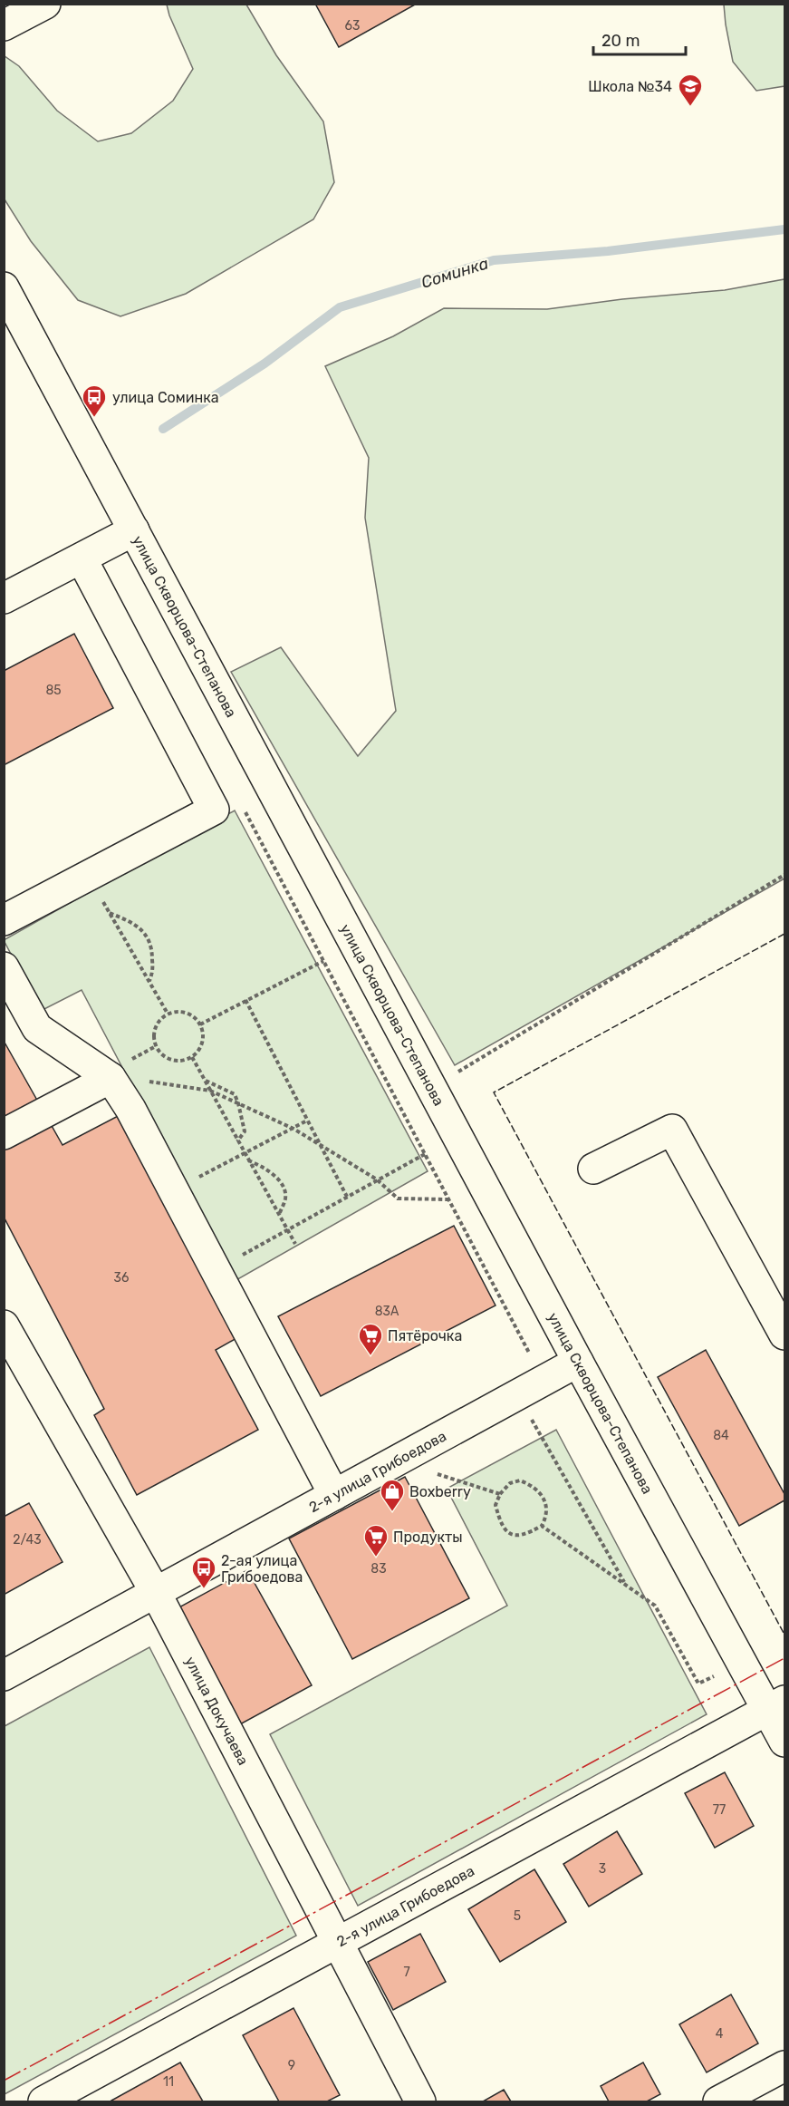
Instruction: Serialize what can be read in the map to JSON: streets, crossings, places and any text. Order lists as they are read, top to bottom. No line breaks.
{"streets":{"street":["улица Скворцова-Степанова","2-я улица Грибоедова","улица Докучаева"]},"crossings":[["улица Скворцова-Степанова","2-я улица Грибоедова"],["2-я улица Грибоедова","улица Докучаева"]],"water":["Соминка"],"places":{"school or university":["Школа №34"],"bus stop":["улица Соминка","2-ая улица Грибоедова"],"supermarket":["Пятёрочка","Продукты"],"shop":["Boxberry"]},"house_numbers":["63","85","36","83А","84","2/43","83","77","3","5","7","4","9","11"],"scale_bar":"20 m"}
